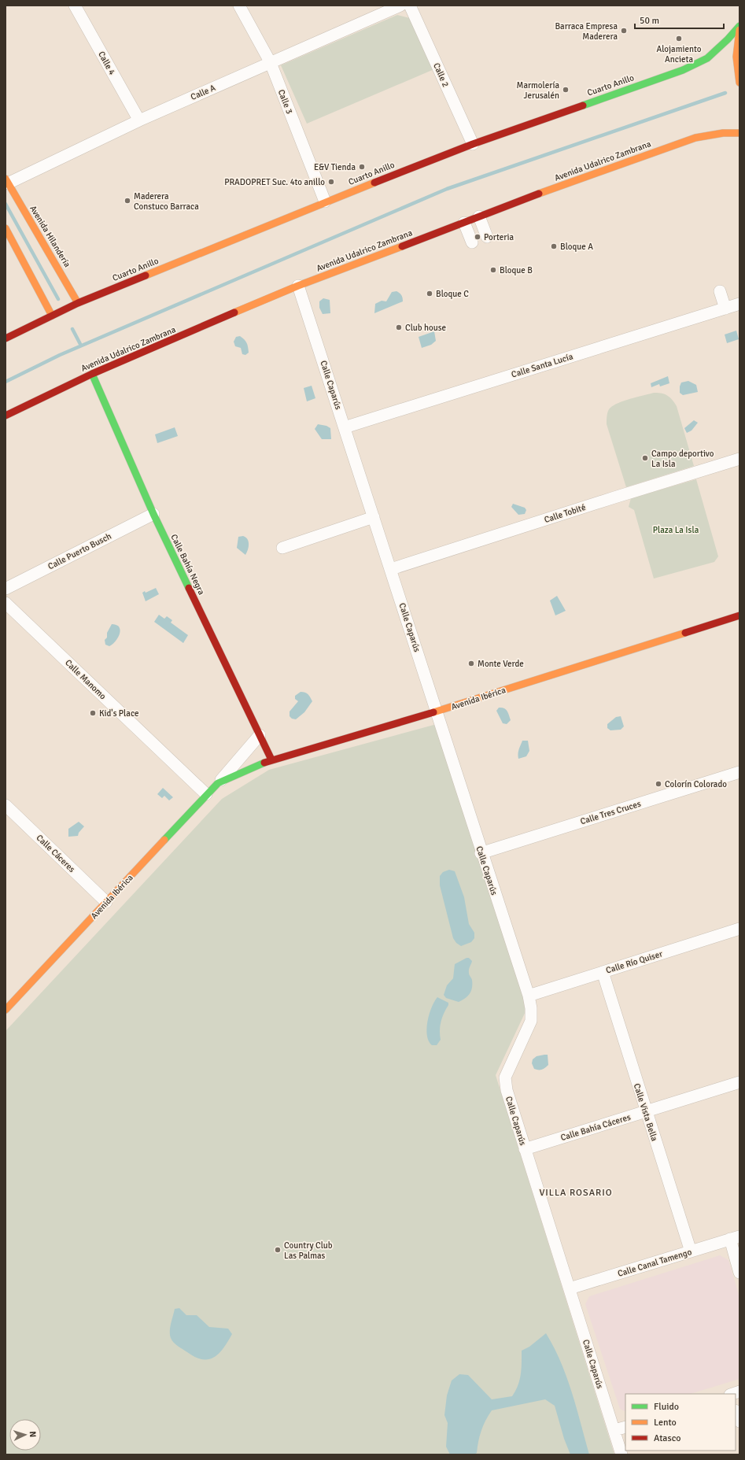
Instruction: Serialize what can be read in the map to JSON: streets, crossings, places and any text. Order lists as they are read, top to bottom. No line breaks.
{"streets":{"main road":["Cuarto Anillo","Avenida Udalrico Zambrana","Avenida Hilandería","Calle Bahía Negra","Avenida Ibérica"],"street":["Calle 4","Calle 2","Calle A","Calle 3","Calle Santa Lucía","Calle Caparús","Calle Tobité","Calle Puerto Busch","Calle Manomo","Calle Tres Cruces","Calle Cáceres","Calle Río Quiser","Calle Vista Bella","Calle Bahía Cáceres","Calle Canal Tamengo"]},"crossings":[["Calle 4","Calle A"],["Calle 2","Cuarto Anillo"],["Cuarto Anillo","Calle 3"],["Cuarto Anillo","Avenida Hilandería"],["Calle A","Calle 3"],["Calle A","Avenida Hilandería"],["Avenida Udalrico Zambrana","Calle Caparús"],["Avenida Udalrico Zambrana","Calle Bahía Negra"],["Calle Santa Lucía","Calle Caparús"],["Calle Caparús","Calle Tobité"],["Calle Caparús","Avenida Ibérica"],["Calle Caparús","Calle Tres Cruces"],["Calle Caparús","Calle Río Quiser"],["Calle Caparús","Calle Bahía Cáceres"],["Calle Caparús","Calle Canal Tamengo"],["Calle Puerto Busch","Calle Bahía Negra"],["Calle Bahía Negra","Avenida Ibérica"],["Calle Manomo","Avenida Ibérica"],["Avenida Ibérica","Calle Cáceres"],["Calle Río Quiser","Calle Vista Bella"],["Calle Vista Bella","Calle Bahía Cáceres"],["Calle Vista Bella","Calle Canal Tamengo"]],"districts":["VILLA ROSARIO"],"parks":["Plaza La Isla"],"places":["Barraca Empresa Maderera","Alojamiento Ancieta","Marmolería Jerusalén","E&V Tienda","PRADOPRET Suc. 4to anillo","Maderera Constuco Barraca","Porteria","Bloque A","Bloque B","Bloque C","Club house","Campo deportivo La Isla","Monte Verde","Kid's Place","Colorín Colorado","Country Club Las Palmas"],"legend":["Fluido","Lento","Atasco"],"scale_bar":"50 m","north":"right"}
